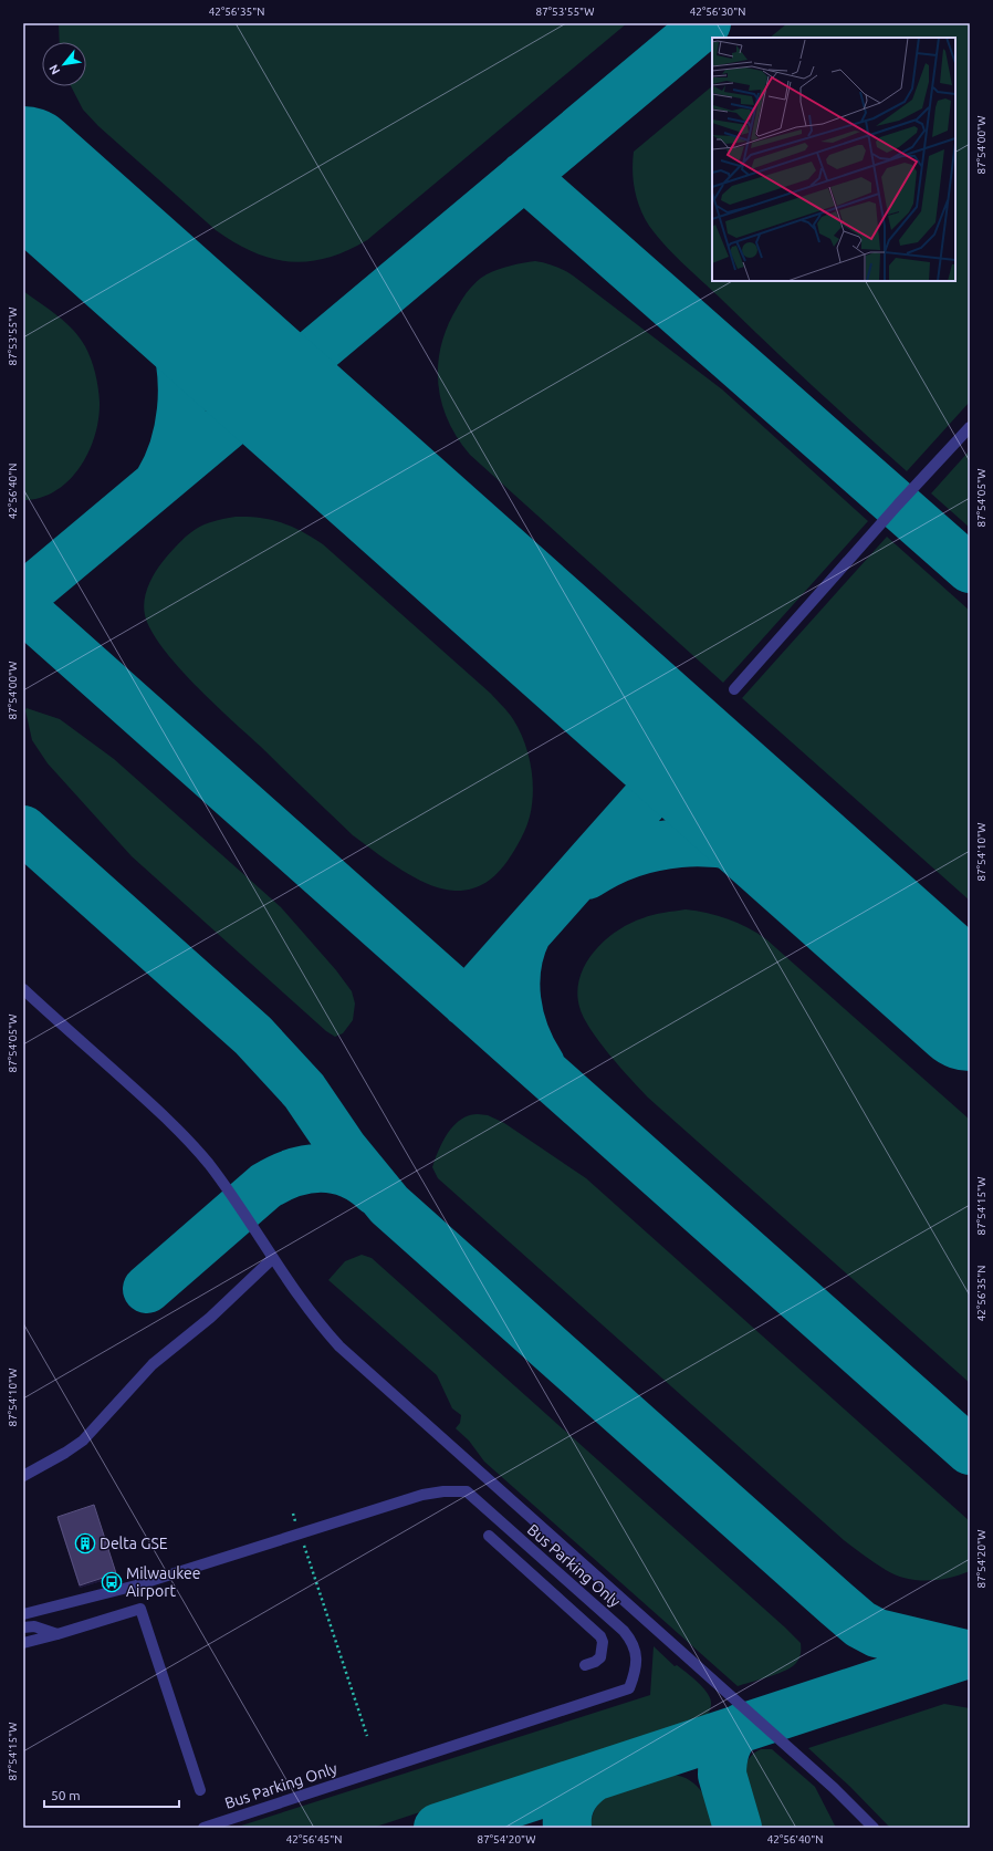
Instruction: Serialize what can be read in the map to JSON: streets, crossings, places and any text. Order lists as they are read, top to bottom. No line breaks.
{"streets":{"lane":["Bus Parking Only"]},"places":{"building":["Delta GSE"],"bus stop":["Milwaukee Airport"]},"scale_bar":"50 m","north":"bottom left","coordinates":["42°56'35\"N","87°53'55\"W","42°56'30\"N","87°54'00\"W","42°56'40\"N","87°54'05\"W","87°54'10\"W","87°54'15\"W","87°54'20\"W","42°56'45\"N"]}
